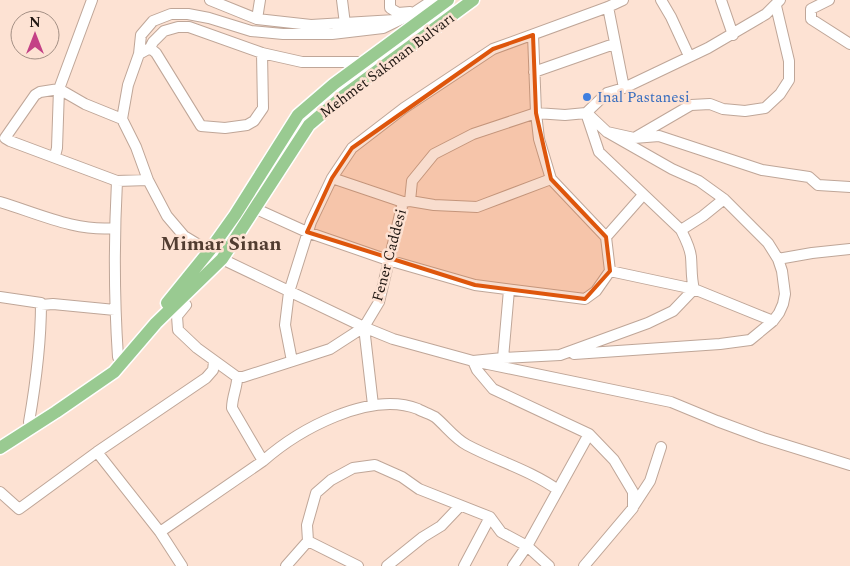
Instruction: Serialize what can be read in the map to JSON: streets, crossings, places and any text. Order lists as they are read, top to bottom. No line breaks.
{"streets":{"main road":["Mehmet Sakman Bulvarı"],"street":["Fener Caddesi"]},"districts":["Mimar Sinan"],"places":["Inal Pastanesi"],"north":"top"}
